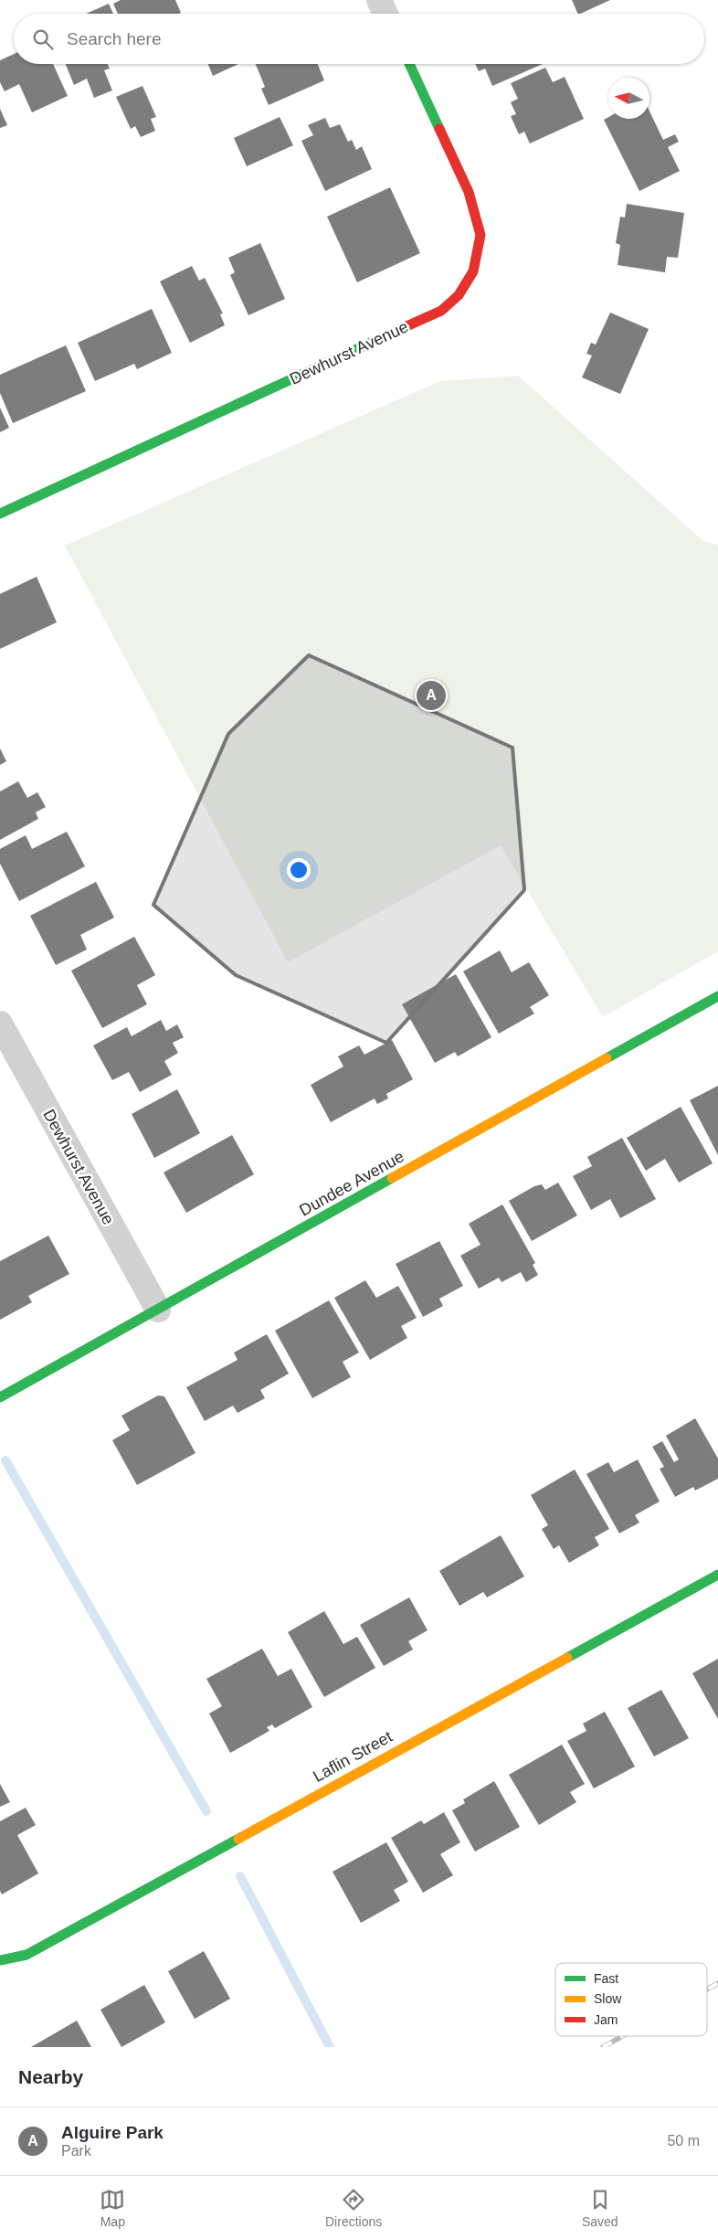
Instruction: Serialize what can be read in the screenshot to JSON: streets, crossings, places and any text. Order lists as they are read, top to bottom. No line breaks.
{"streets":{"street":["Dewhurst Avenue","Dundee Avenue","Laflin Street"]},"crossings":[["Dewhurst Avenue","Dundee Avenue"]],"legend":["Fast","Slow","Jam"],"north":"left","page":{"search":"Search here","pins":"A","heading":"Nearby","list":[{"mark":"A","name":"Alguire Park","note":"Park","value":"50 m"}],"nav":["Map","Directions","Saved"]}}
